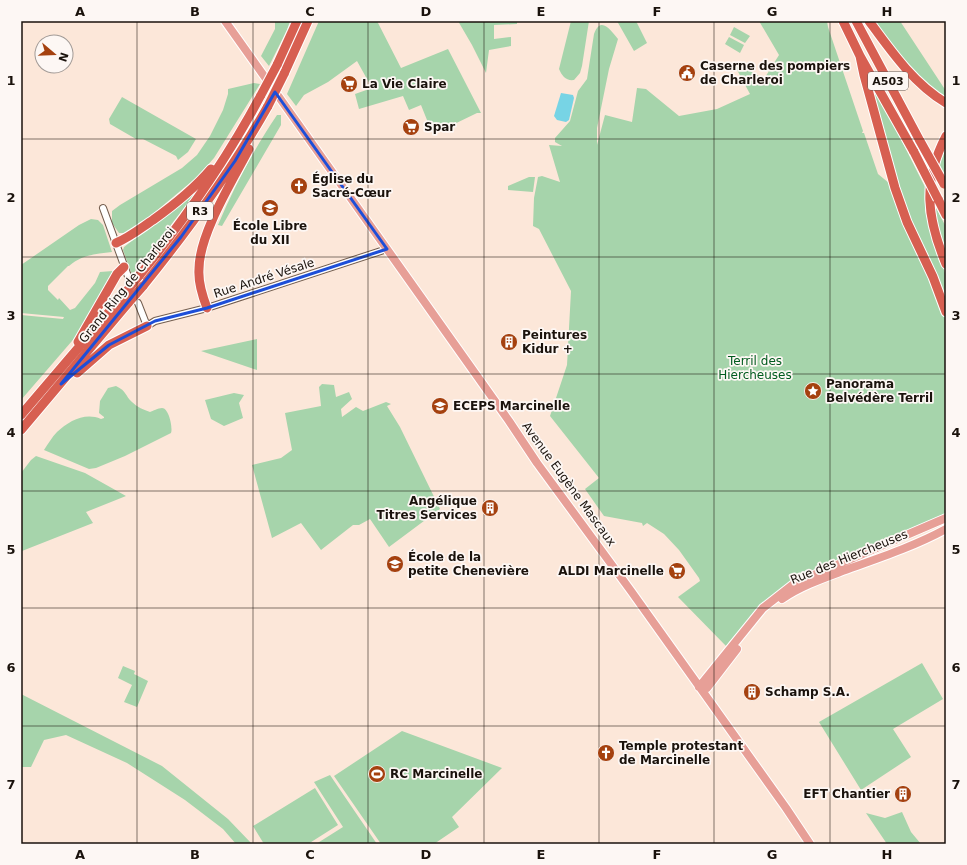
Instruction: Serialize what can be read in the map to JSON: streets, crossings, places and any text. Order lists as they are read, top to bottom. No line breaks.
{"streets":{"highway":["A503","R3","Grand Ring de Charleroi"],"main road":["Avenue Eugène Mascaux","Rue des Hiercheuses"],"street":["Rue André Vésale"]},"crossings":[["Rue André Vésale","Avenue Eugène Mascaux"],["Avenue Eugène Mascaux","Rue des Hiercheuses"]],"parks":["Terril des Hiercheuses"],"places":{"public building":["Caserne des pompiers de Charleroi"],"supermarket":["La Vie Claire","Spar","ALDI Marcinelle"],"church":["Église du Sacré-Cœur","Temple protestant de Marcinelle"],"school or university":["École Libre du XII","ECEPS Marcinelle","École de la petite Chenevière"],"building":["Peintures Kidur +","Angélique Titres Services","Schamp S.A.","EFT Chantier"],"place":["Panorama Belvédère Terril"],"sports":["RC Marcinelle"]},"north":"right","grid":{"columns":["A","B","C","D","E","F","G","H"],"rows":["1","2","3","4","5","6","7"]}}
